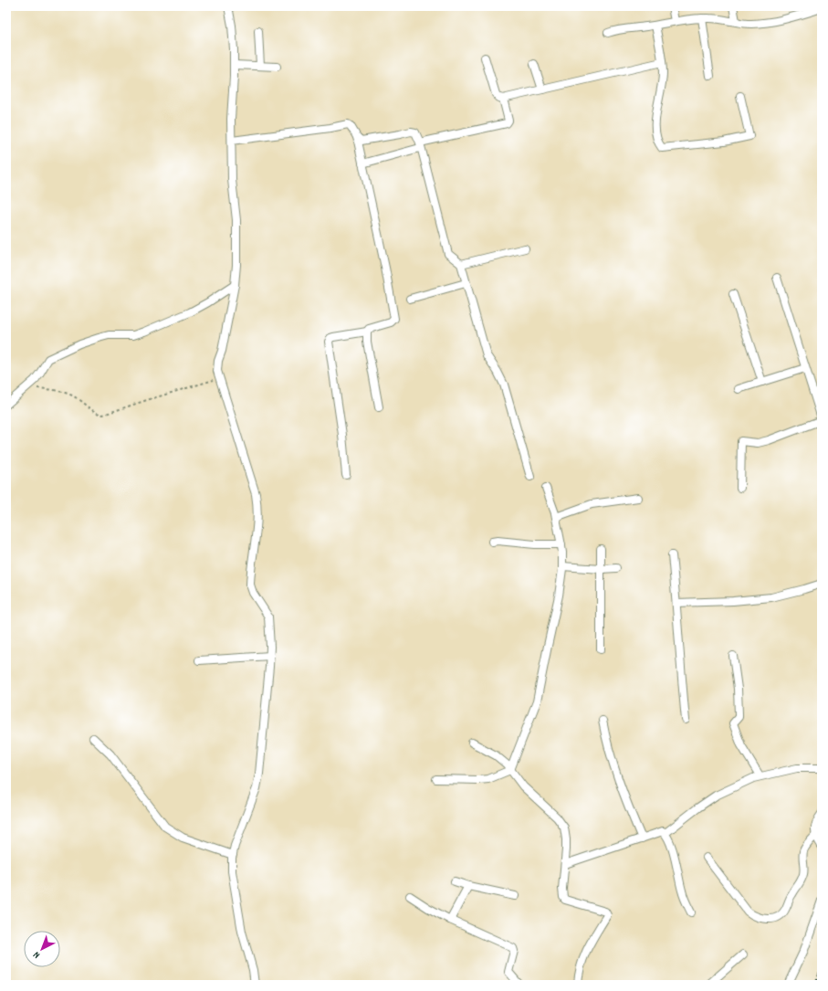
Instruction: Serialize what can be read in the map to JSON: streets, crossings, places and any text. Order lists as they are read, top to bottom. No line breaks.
{"north":"bottom left"}
